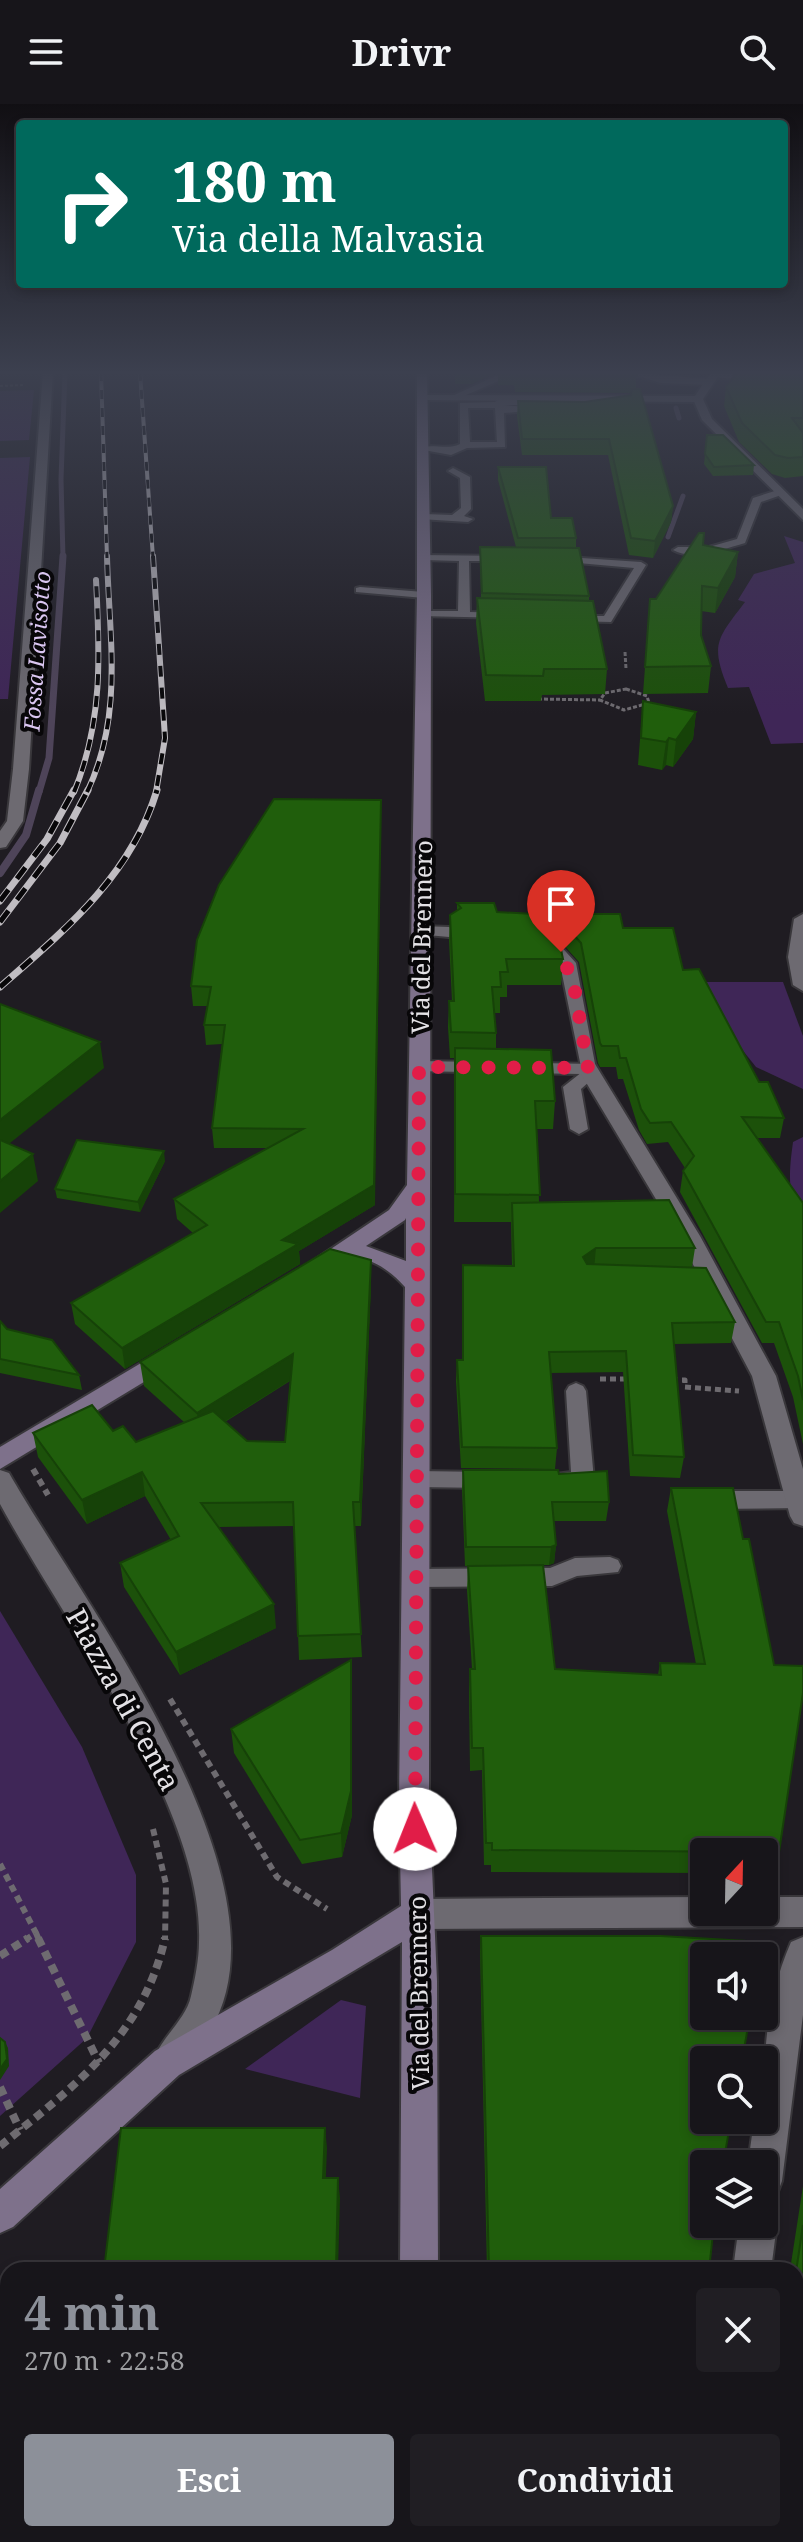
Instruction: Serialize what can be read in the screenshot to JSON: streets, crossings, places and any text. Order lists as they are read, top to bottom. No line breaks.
{"streets":{"main road":["Via del Brennero","Piazza di Centa"]},"crossings":[["Via del Brennero","Piazza di Centa"]],"water":["Fossa Lavisotto"],"north":"top","page":{"header":"Drivr","turn":["180 m","Via della Malvasia"],"heading":["4 min","270 m · 22:58"],"buttons":["Esci","Condividi"]}}
